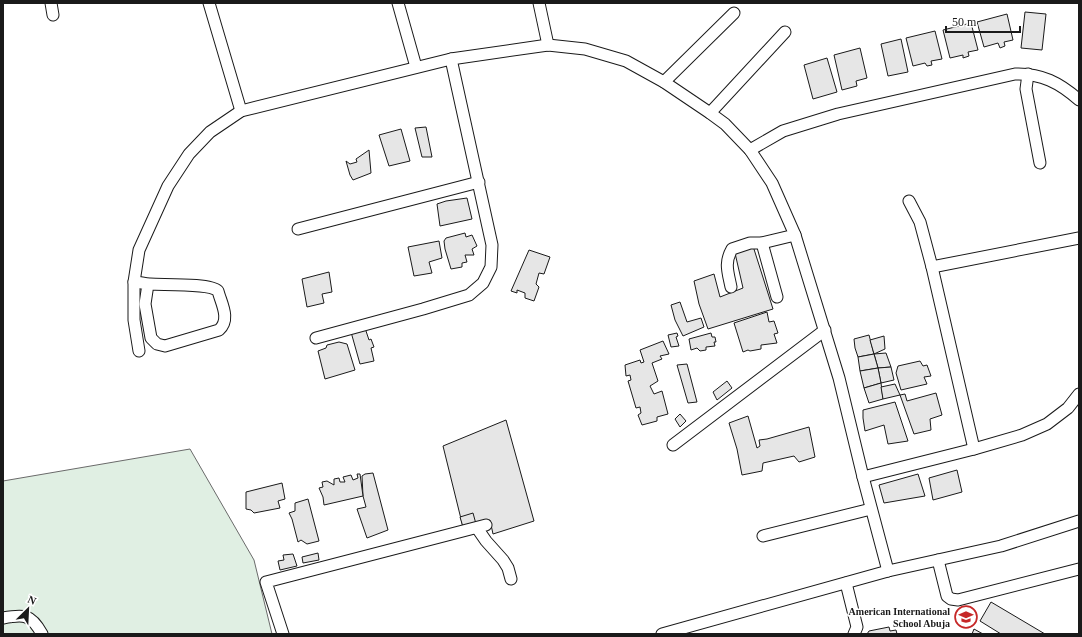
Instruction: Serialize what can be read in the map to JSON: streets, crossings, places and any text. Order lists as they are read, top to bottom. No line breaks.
{"places":{"school or university":["American International School Abuja"]},"scale_bar":"50 m","north":"top right"}
